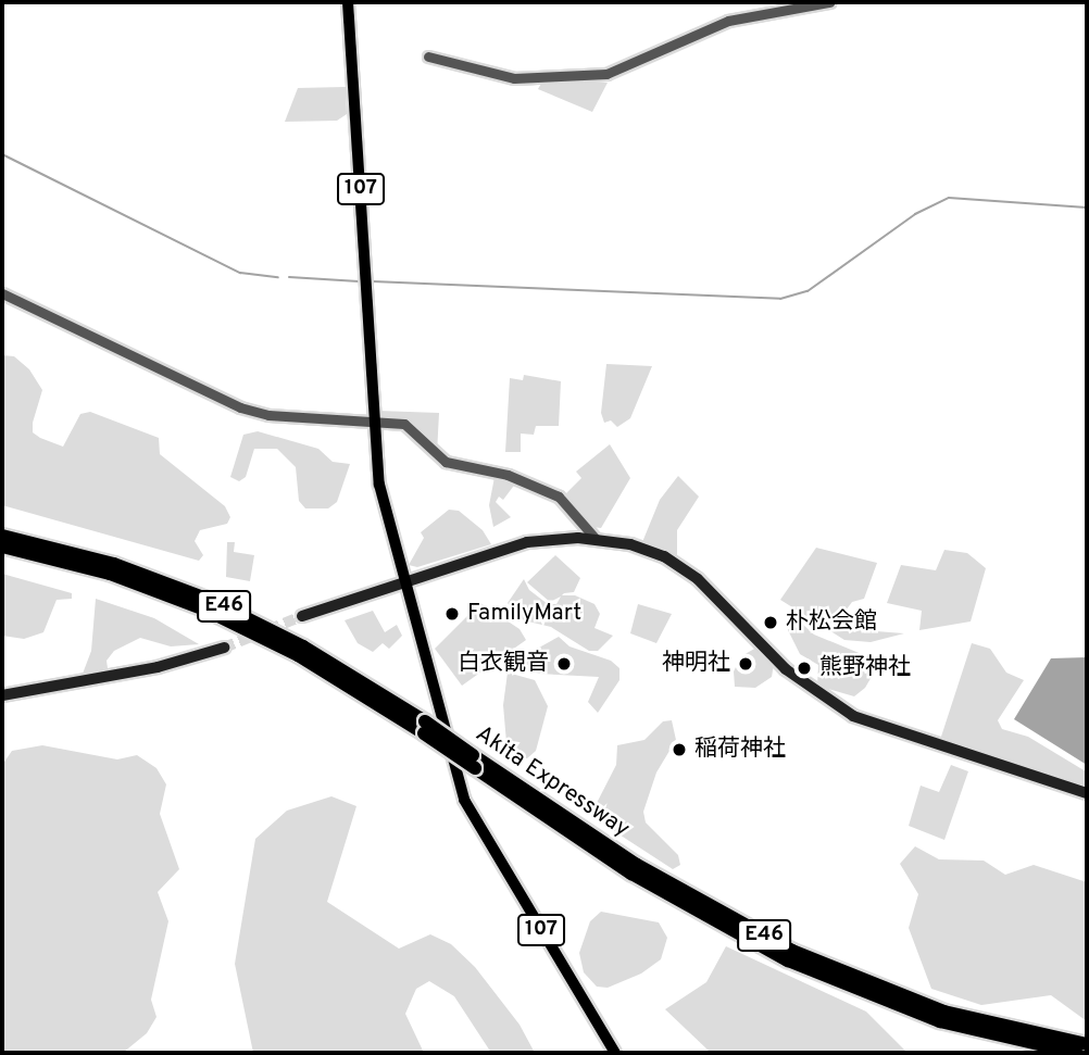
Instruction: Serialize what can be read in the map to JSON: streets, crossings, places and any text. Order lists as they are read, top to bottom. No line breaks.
{"streets":{"highway":["107","E46","Akita Expressway"]},"places":["FamilyMart","朴松会館","白衣観音","神明社","熊野神社","稲荷神社"]}
